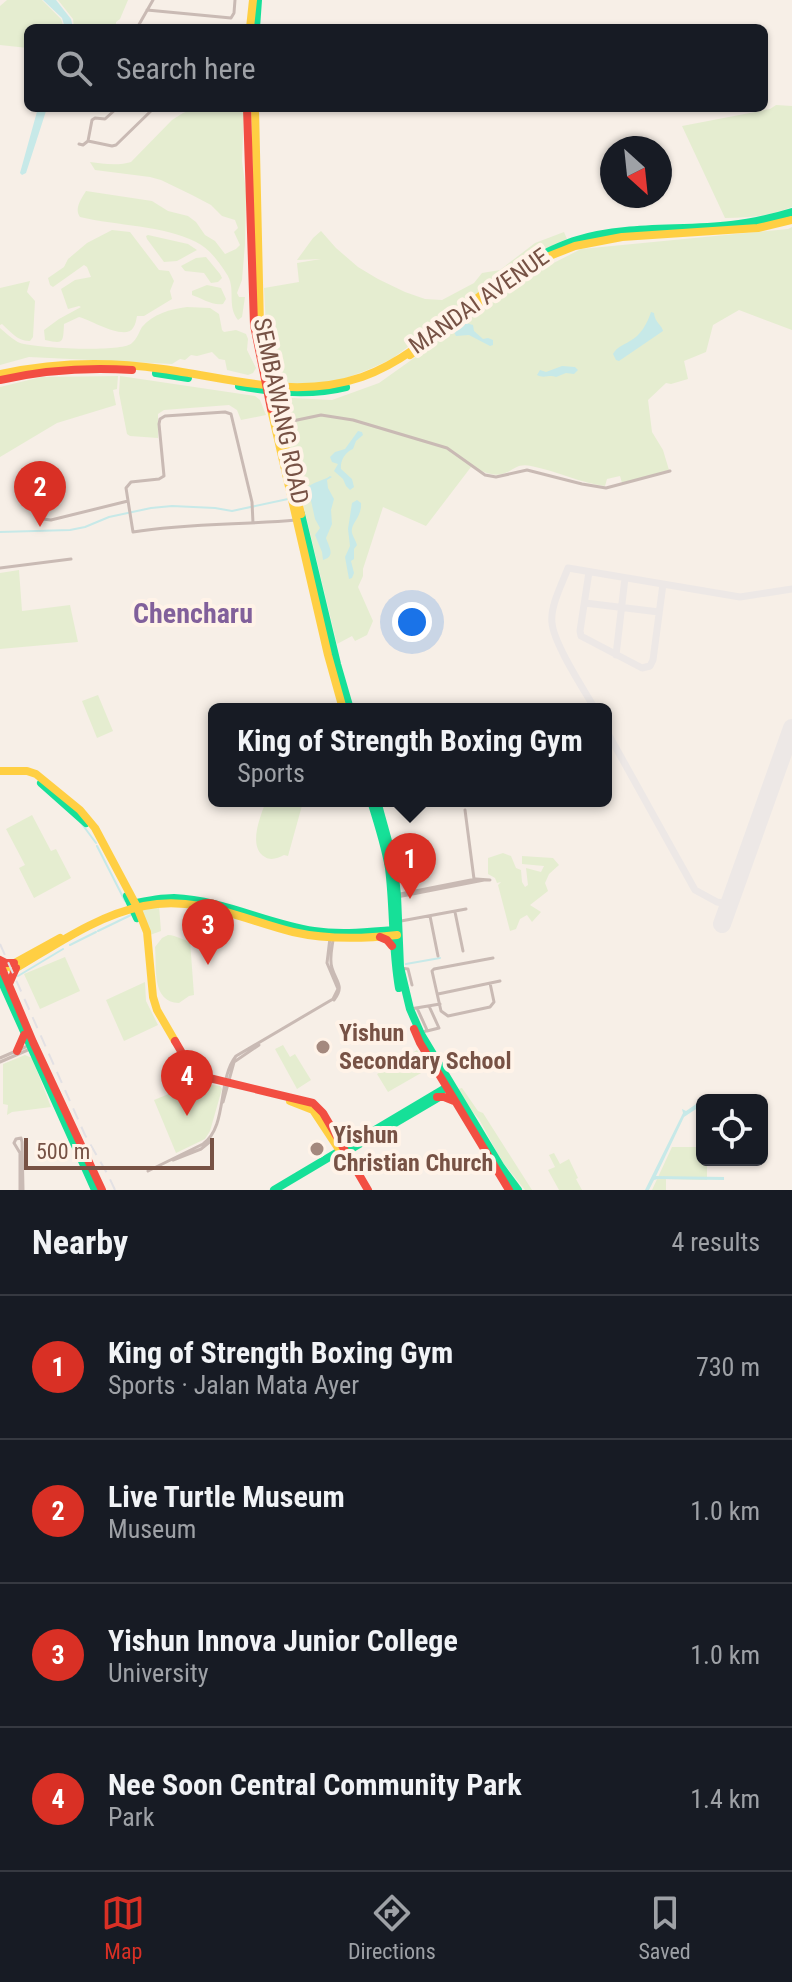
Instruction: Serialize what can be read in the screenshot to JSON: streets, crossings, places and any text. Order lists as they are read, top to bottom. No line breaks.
{"streets":{"main road":["MANDAI AVENUE","SEMBAWANG ROAD"]},"crossings":[["MANDAI AVENUE","SEMBAWANG ROAD"]],"districts":["Chencharu"],"places":["Yishun Secondary School","Yishun Christian Church"],"scale_bar":"500 m","north":"bottom right","page":{"search":"Search here","pins":["2","1","3","4"],"popup":["King of Strength Boxing Gym","Sports"],"scale":"500 m","heading":["Nearby","4 results"],"list":[{"mark":"1","name":"King of Strength Boxing Gym","note":"Sports · Jalan Mata Ayer","value":"730 m"},{"mark":"2","name":"Live Turtle Museum","note":"Museum","value":"1.0 km"},{"mark":"3","name":"Yishun Innova Junior College","note":"University","value":"1.0 km"},{"mark":"4","name":"Nee Soon Central Community Park","note":"Park","value":"1.4 km"}],"nav":["Map","Directions","Saved"]}}
